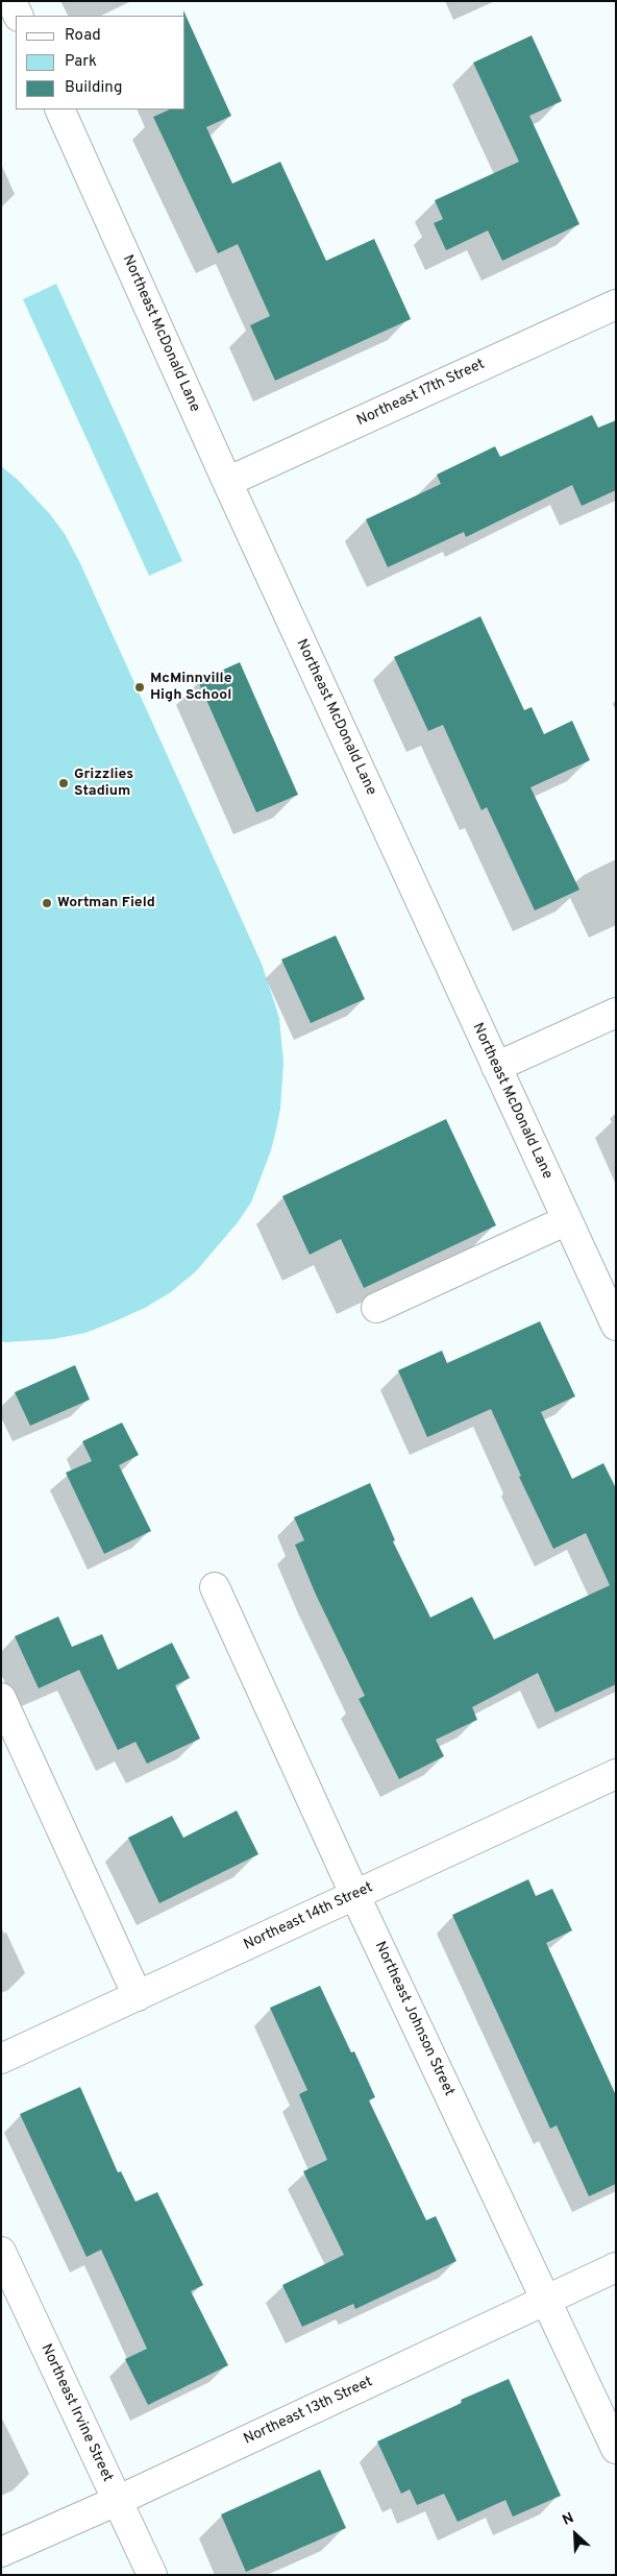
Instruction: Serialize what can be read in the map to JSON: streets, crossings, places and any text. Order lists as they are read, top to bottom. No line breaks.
{"streets":{"street":["Northeast McDonald Lane","Northeast 17th Street","Northeast 14th Street","Northeast Johnson Street","Northeast 13th Street","Northeast Irvine Street"]},"crossings":[["Northeast McDonald Lane","Northeast 17th Street"],["Northeast 14th Street","Northeast Johnson Street"],["Northeast Johnson Street","Northeast 13th Street"],["Northeast 13th Street","Northeast Irvine Street"]],"places":["McMinnville High School","Grizzlies Stadium","Wortman Field"],"legend":["Road","Park","Building"],"north":"top left"}
